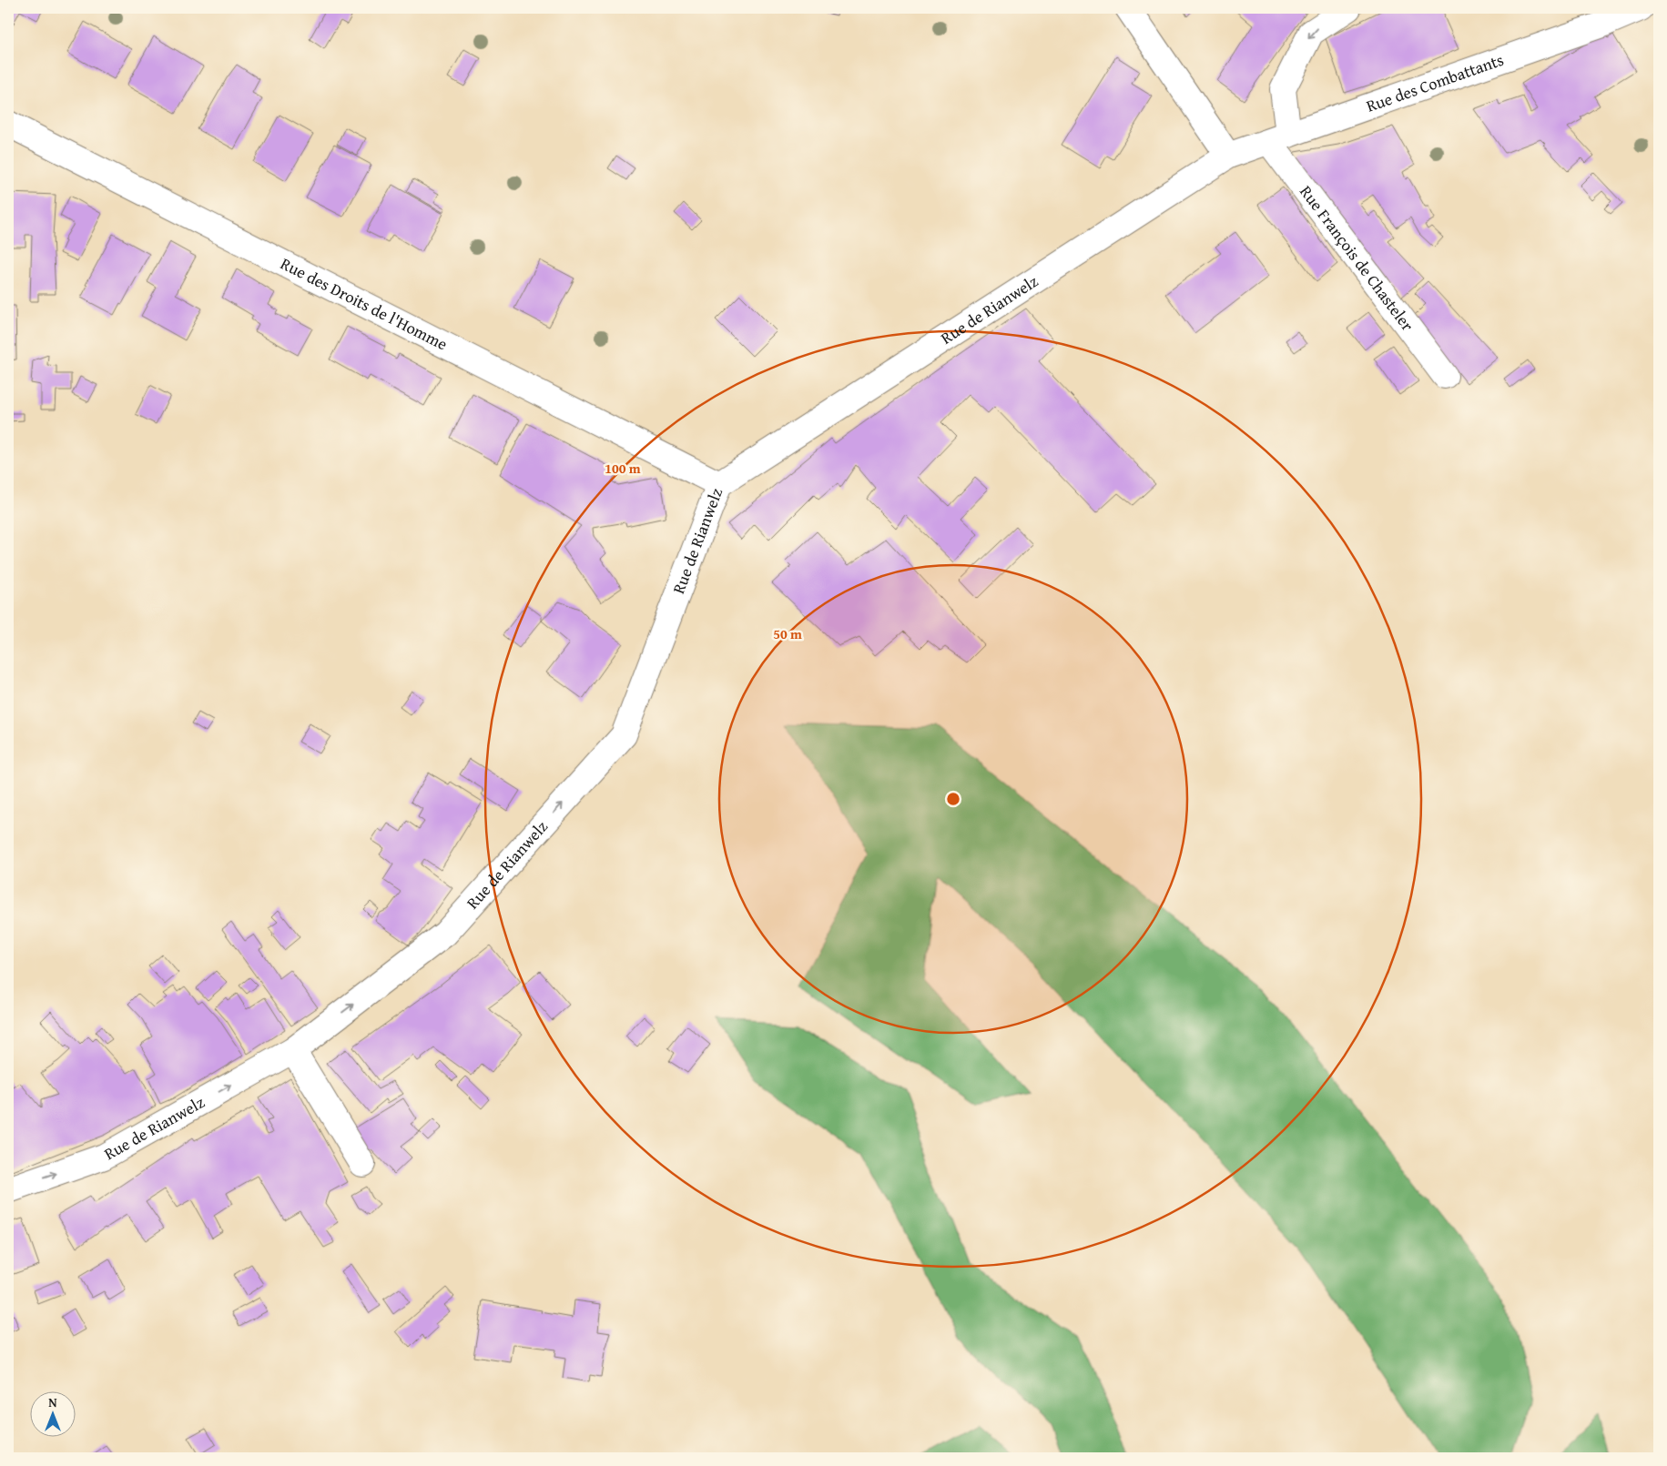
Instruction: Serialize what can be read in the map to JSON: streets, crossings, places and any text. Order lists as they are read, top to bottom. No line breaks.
{"streets":{"street":["Rue des Combattants","Rue François de Chasteler","Rue des Droits de l'Homme","Rue de Rianwelz"]},"crossings":[["Rue des Combattants","Rue François de Chasteler"],["Rue des Combattants","Rue de Rianwelz"],["Rue des Droits de l'Homme","Rue de Rianwelz"]],"one_way":["Rue de Rianwelz"],"north":"top","rings":["100 m","50 m"]}
